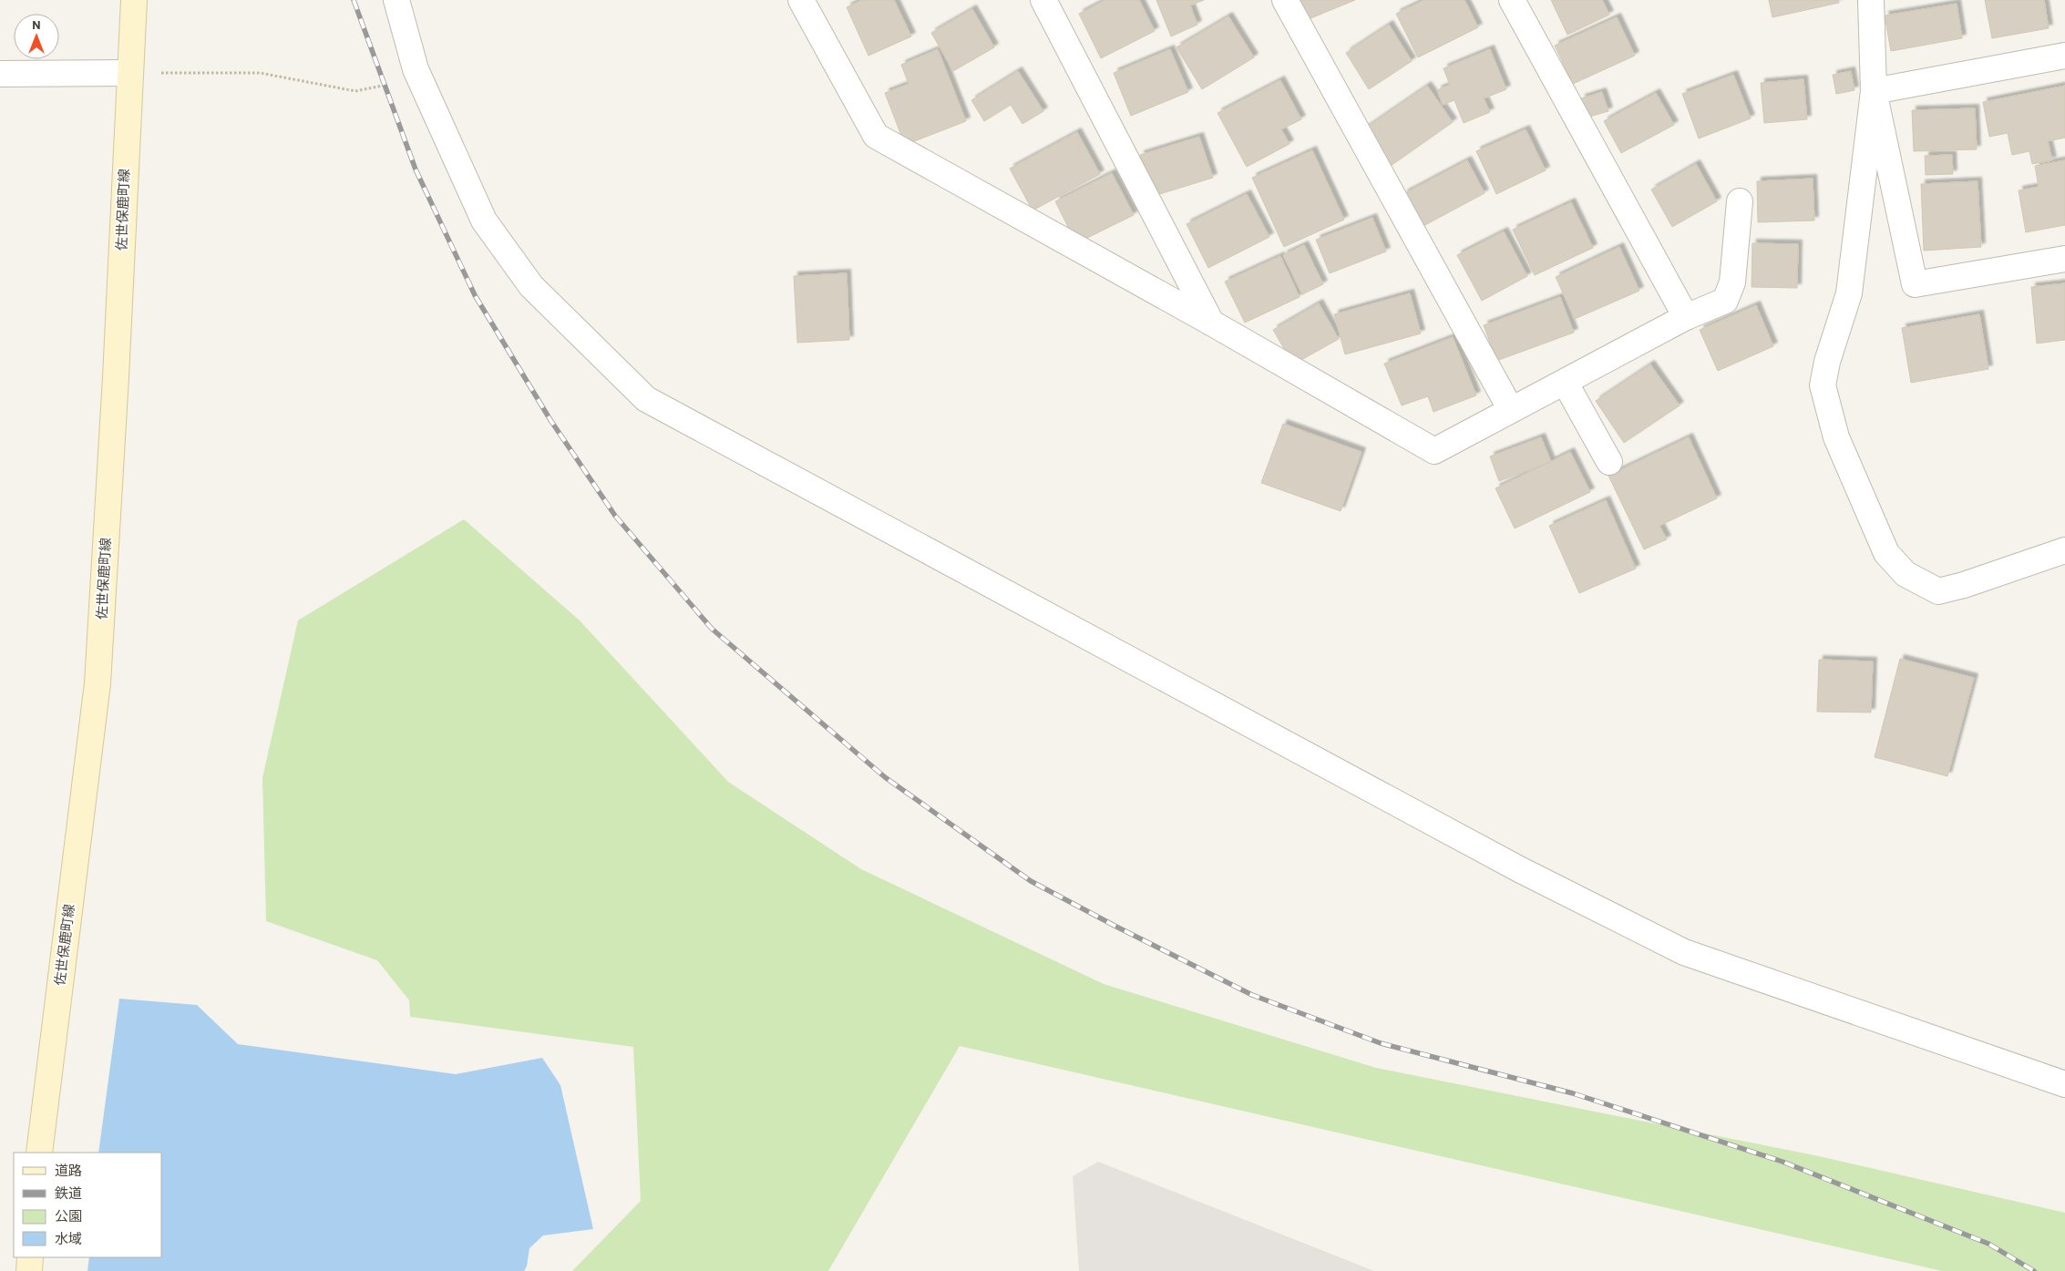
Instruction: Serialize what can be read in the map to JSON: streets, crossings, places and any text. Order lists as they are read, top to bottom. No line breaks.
{"streets":{"main road":["佐世保鹿町線"]},"legend":["道路","鉄道","公園","水域"],"north":"top"}
